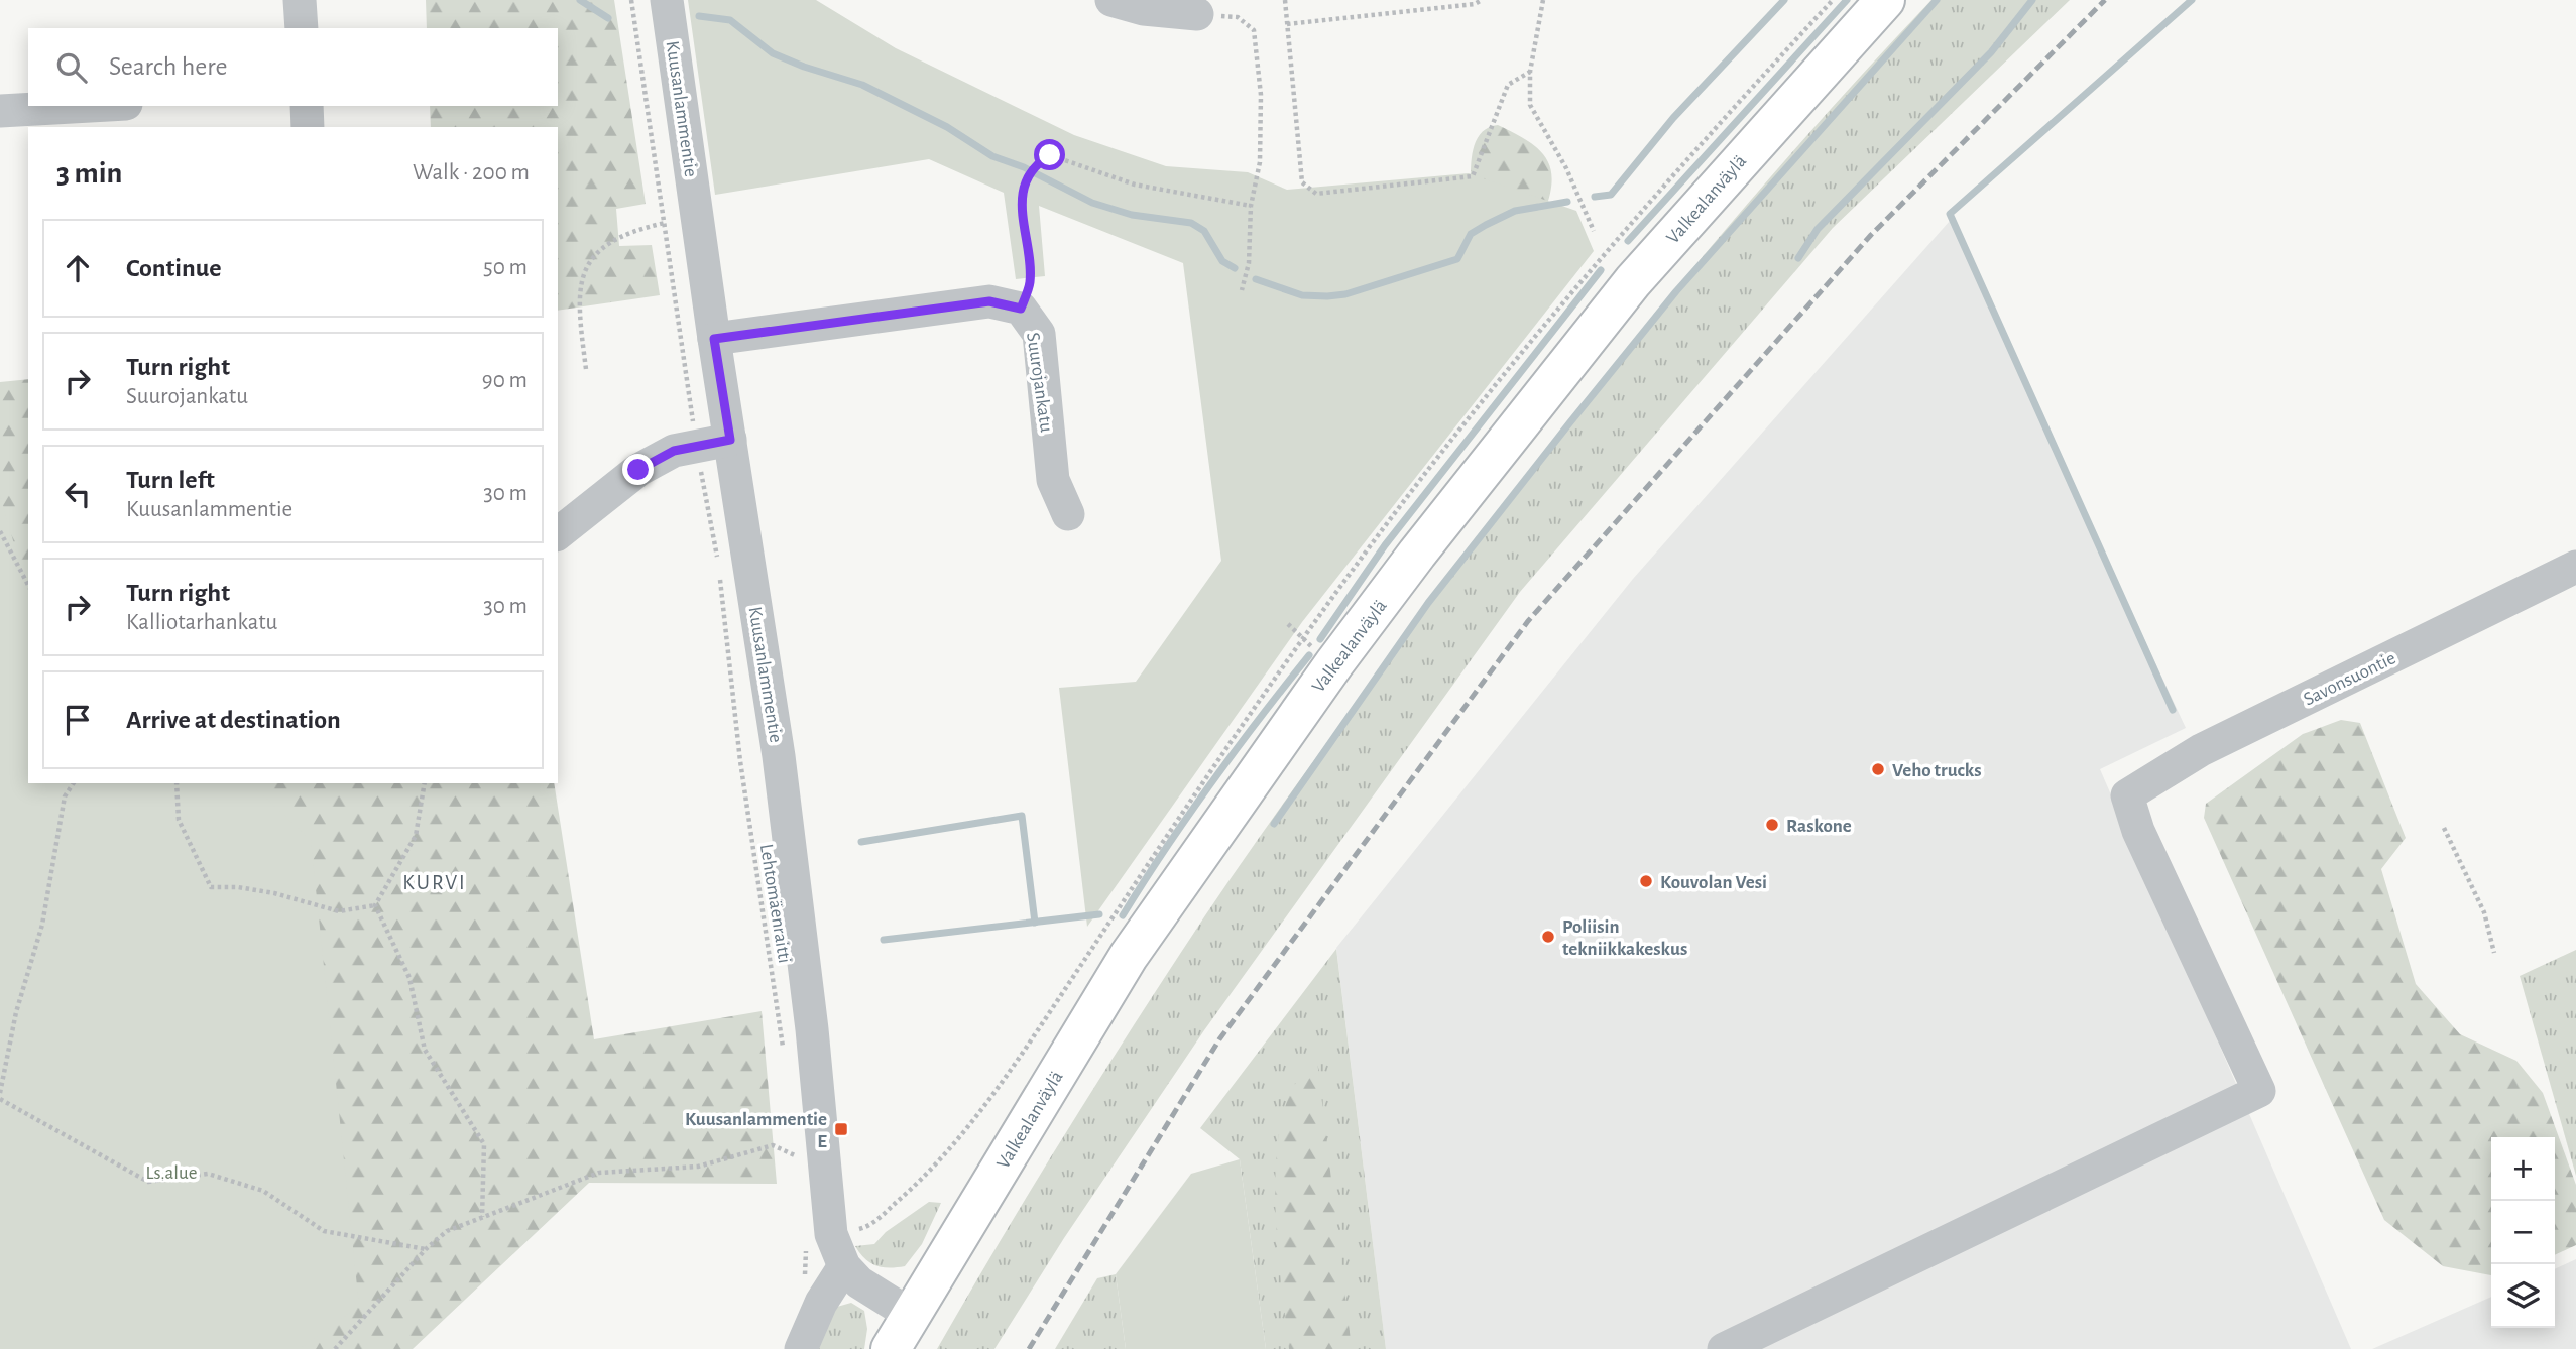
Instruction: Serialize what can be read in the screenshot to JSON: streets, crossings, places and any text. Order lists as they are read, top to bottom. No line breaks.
{"streets":{"main road":["Valkealanväylä"],"street":["Kuusanlammentie","Suurojankatu","Savonsuontie"],"path":["Lehtomäenraitti"]},"crossings":[["Kuusanlammentie","Valkealanväylä"],["Kuusanlammentie","Suurojankatu"]],"districts":["KURVI"],"parks":["Ls.alue"],"places":{"other":["Veho trucks","Raskone","Kouvolan Vesi","Poliisin tekniikkakeskus"],"transit":["Kuusanlammentie E"]},"page":{"search":"Search here","heading":["3 min","Walk · 200 m"],"list":[["Continue","50 m"],["Turn right","Suurojankatu","90 m"],["Turn left","Kuusanlammentie","30 m"],["Turn right","Kalliotarhankatu","30 m"],"Arrive at destination"],"map_buttons":["+","−"]}}
